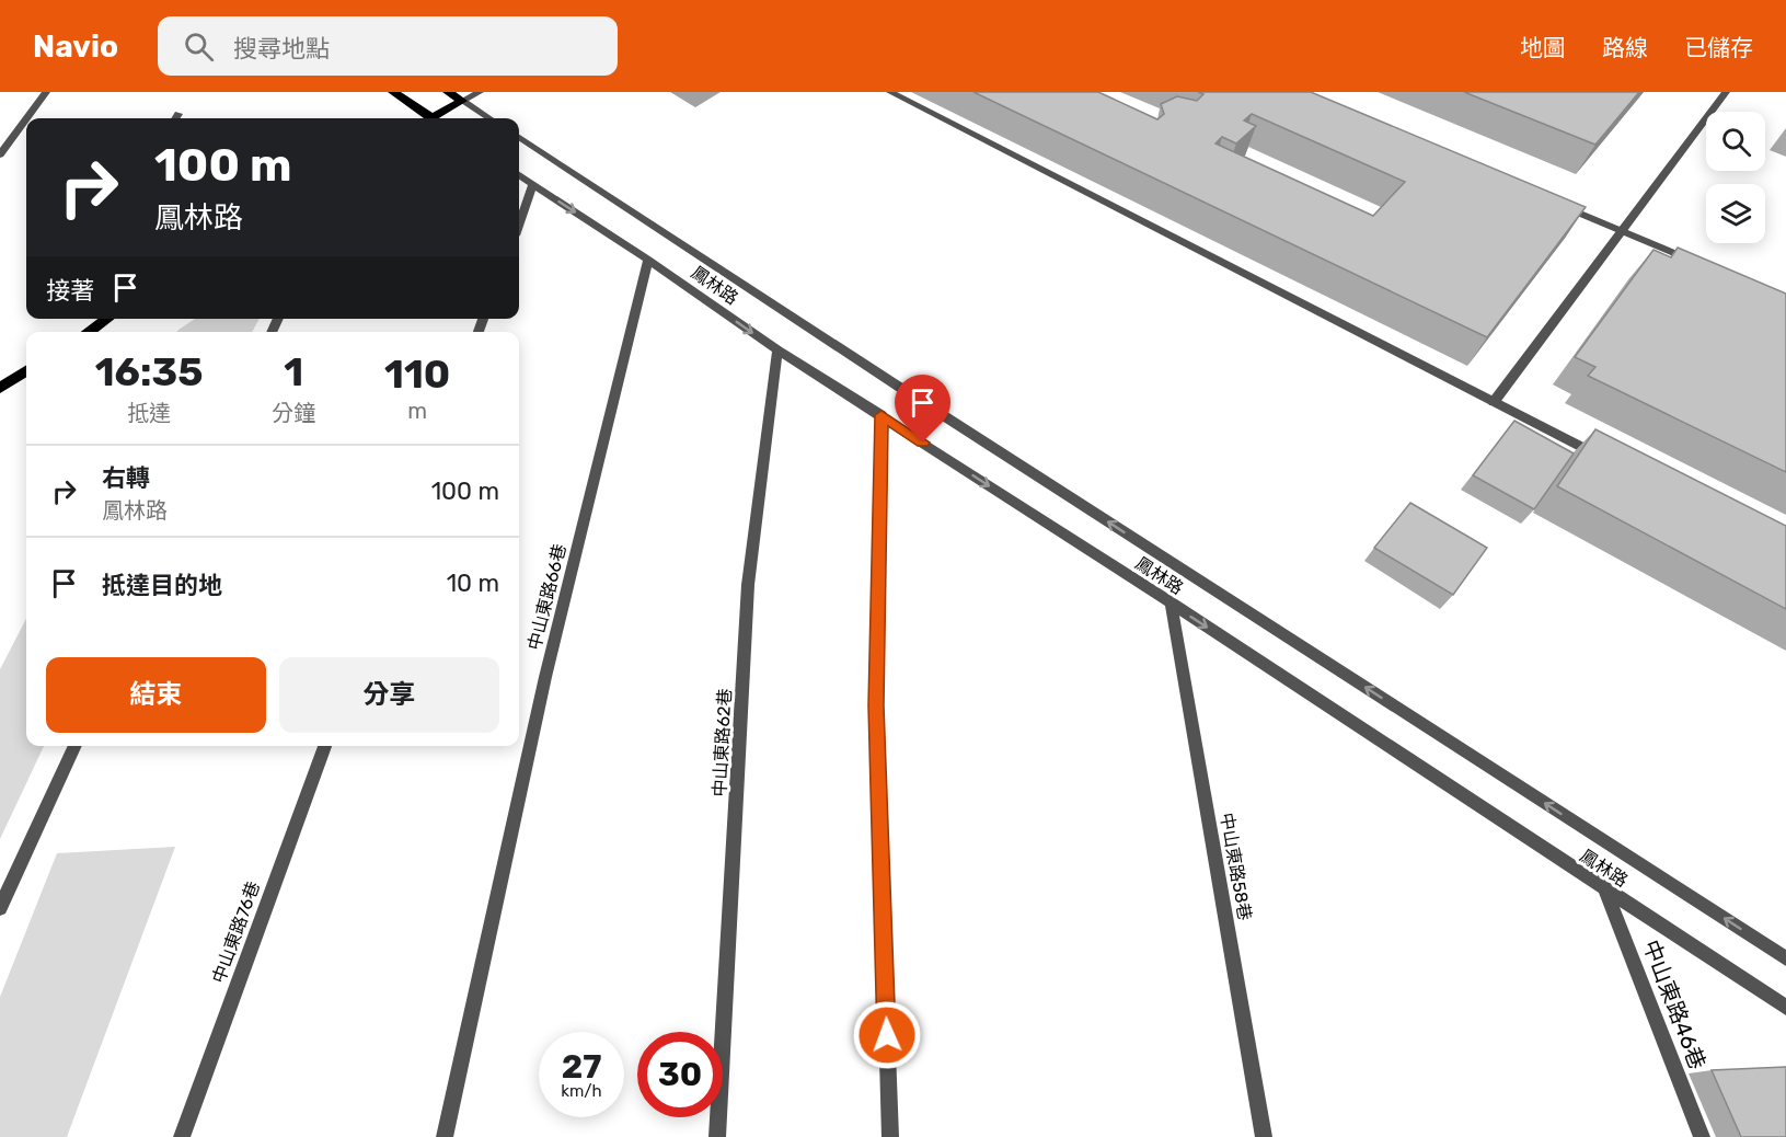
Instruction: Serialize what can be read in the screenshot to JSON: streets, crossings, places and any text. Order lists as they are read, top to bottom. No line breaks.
{"streets":{"street":["鳳林路","中山東路66巷","中山東路62巷","中山東路58巷","中山東路76巷","中山東路46巷"]},"crossings":[["鳳林路","中山東路66巷"],["鳳林路","中山東路62巷"],["鳳林路","中山東路58巷"],["鳳林路","中山東路46巷"]],"page":{"header":"Navio","search":"搜尋地點","nav":["地圖","路線","已儲存"],"turn":["100 m","鳳林路"],"then":"接著","eta":["16:35","抵達","1","分鐘","110","m"],"list":[{"name":"右轉","note":"鳳林路","value":"100 m"},{"name":"抵達目的地","value":"10 m"}],"buttons":["結束","分享"],"speed":"27 km/h","limit":"30"}}
